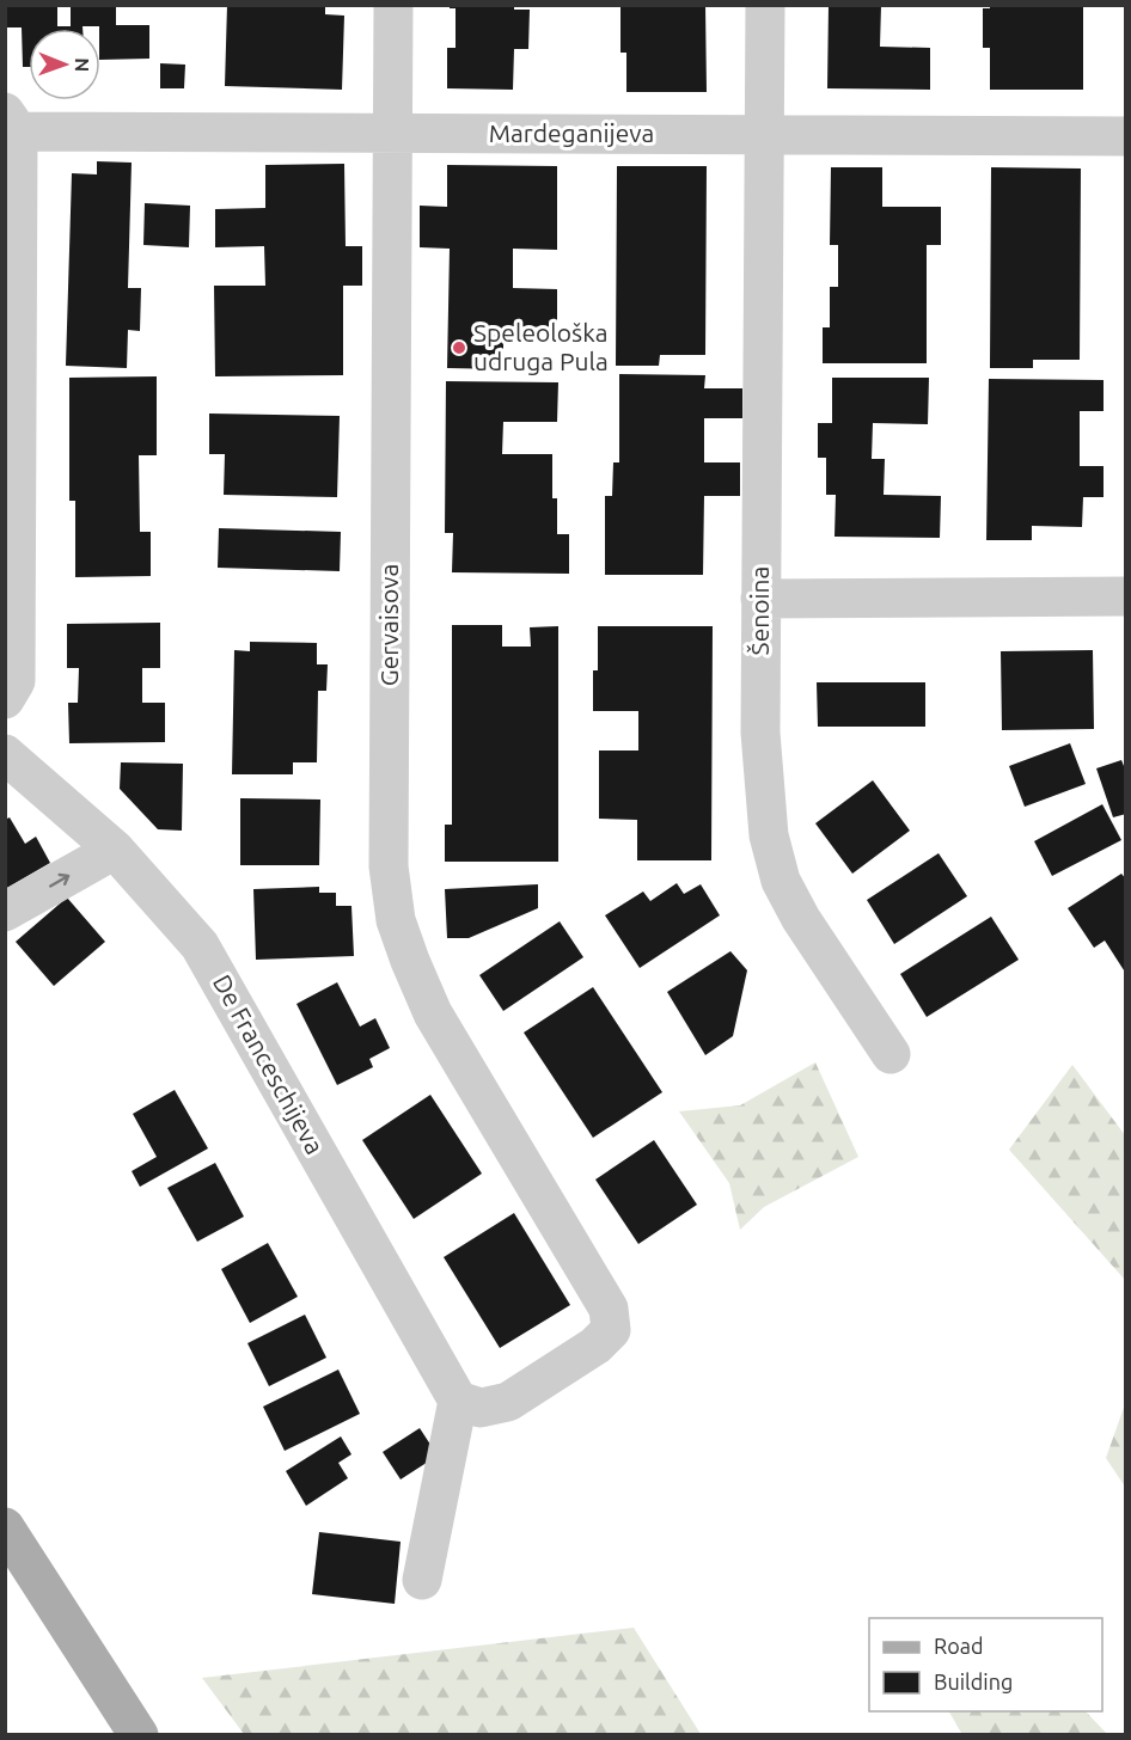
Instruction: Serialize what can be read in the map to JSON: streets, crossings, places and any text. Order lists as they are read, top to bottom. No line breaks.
{"streets":{"street":["Mardeganijeva","Šenoina","Gervaisova","De Franceschijeva"]},"crossings":[["Mardeganijeva","Šenoina"],["Mardeganijeva","Gervaisova"],["Gervaisova","De Franceschijeva"]],"places":["Speleološka udruga Pula"],"legend":["Road","Building"],"north":"right"}
